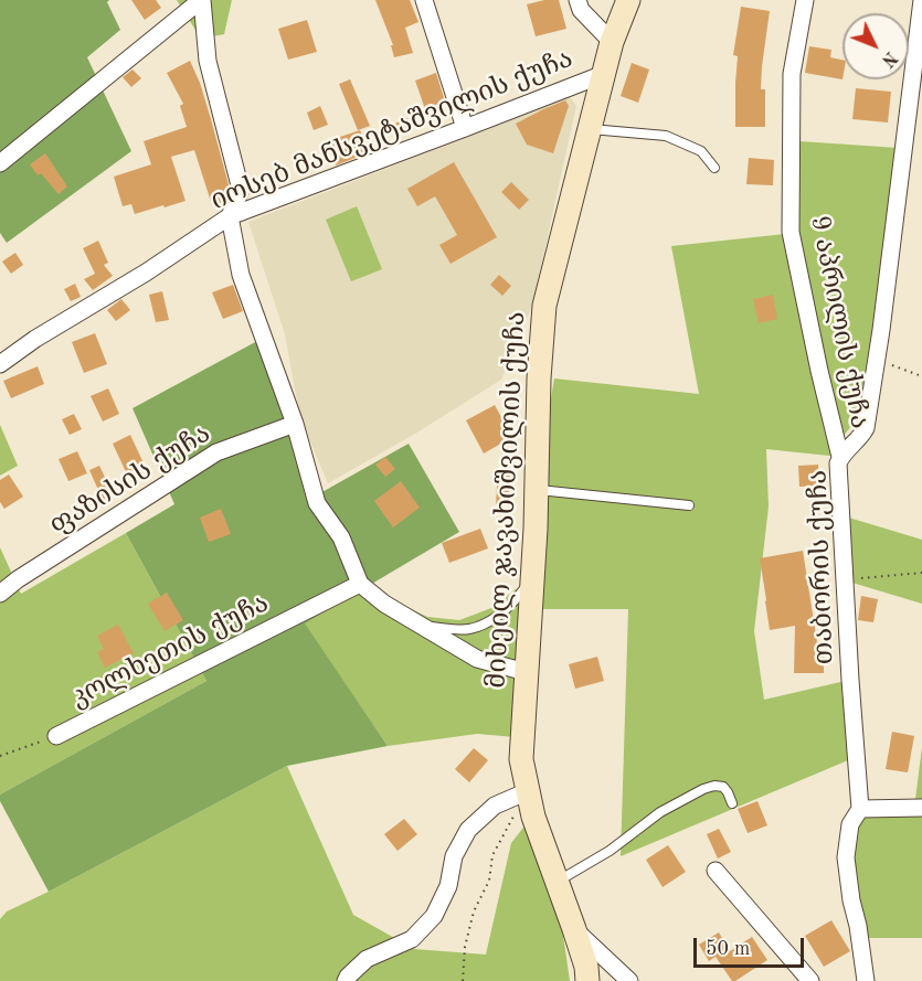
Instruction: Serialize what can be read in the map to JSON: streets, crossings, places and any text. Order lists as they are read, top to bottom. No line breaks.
{"streets":{"main road":["მიხეილ ჯავახიშვილის ქუჩა"],"street":["იოსებ მანსვეტაშვილის ქუჩა","9 აპრილის ქუჩა","ფაზისის ქუჩა","თაბორის ქუჩა","კოლხეთის ქუჩა"]},"crossings":[["იოსებ მანსვეტაშვილის ქუჩა","მიხეილ ჯავახიშვილის ქუჩა"],["9 აპრილის ქუჩა","თაბორის ქუჩა"]],"scale_bar":"50 m","north":"bottom right"}
